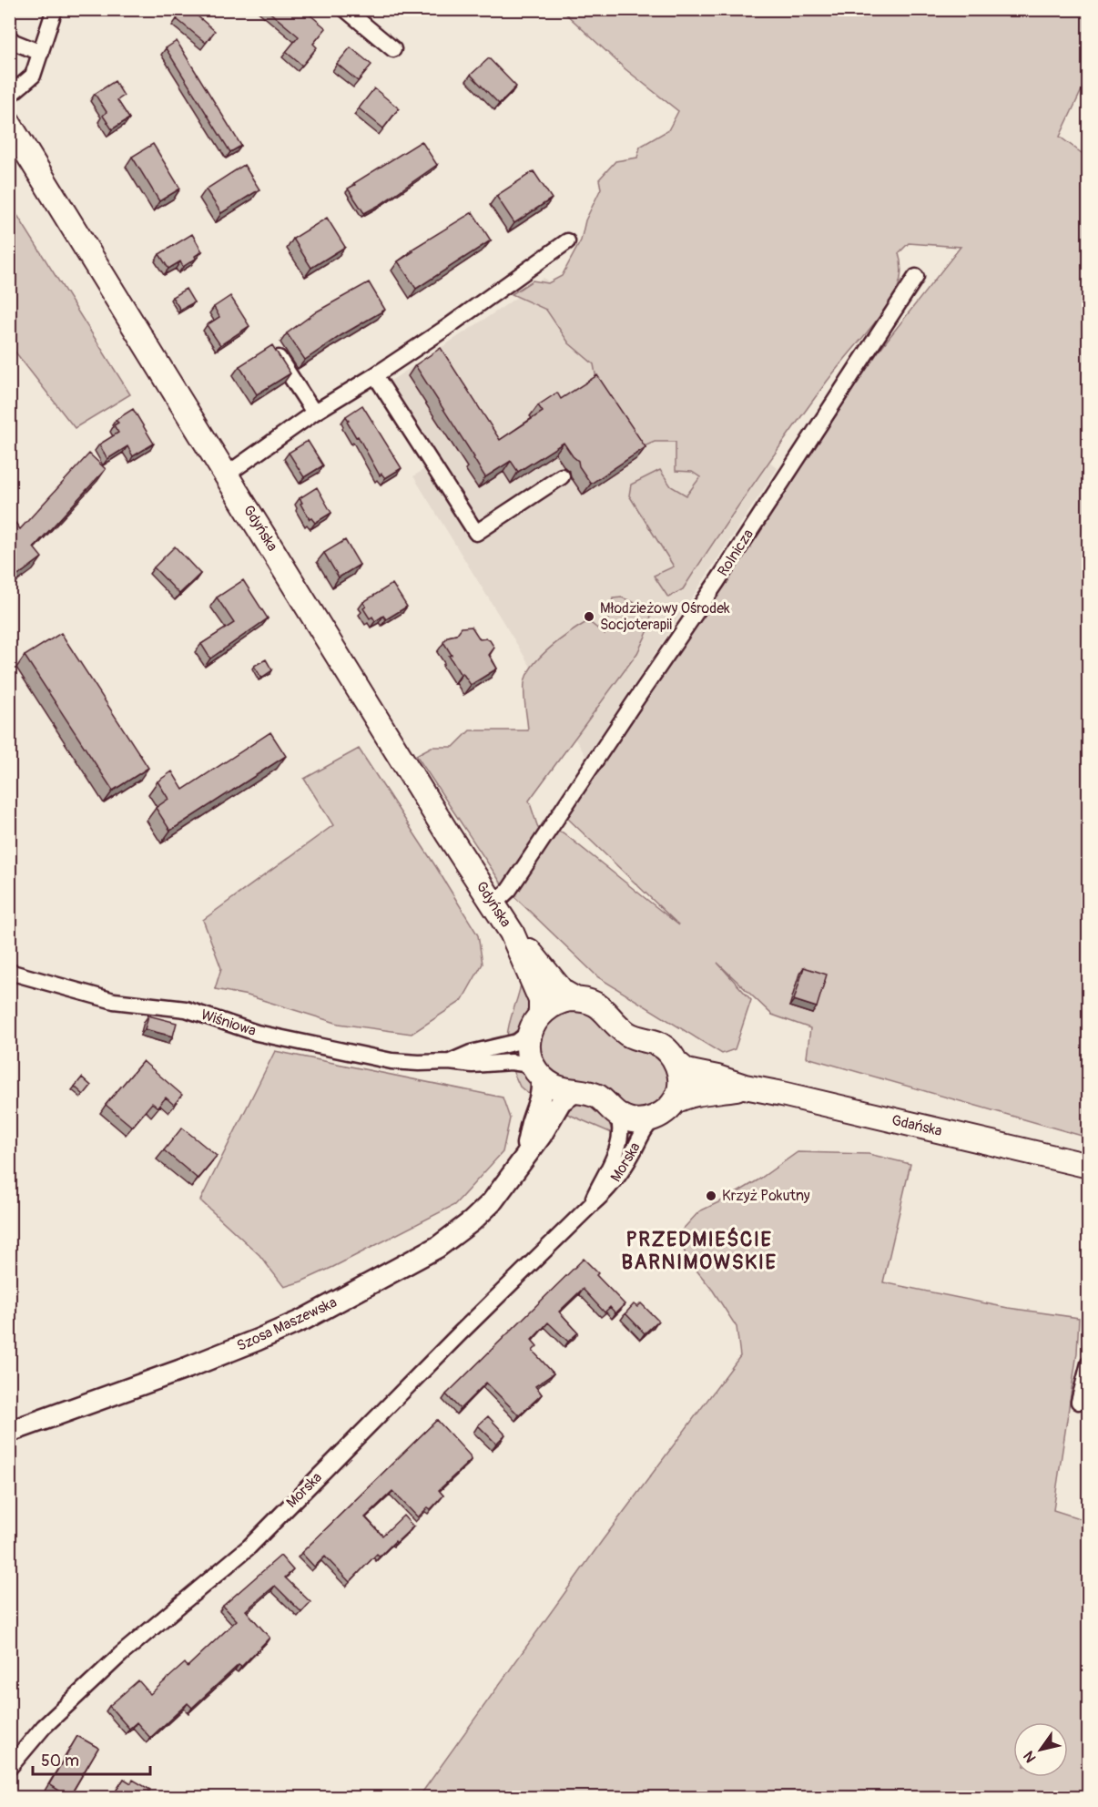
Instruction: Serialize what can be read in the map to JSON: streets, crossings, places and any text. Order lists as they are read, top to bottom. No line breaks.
{"streets":{"main road":["Gdyńska","Gdańska","Szosa Maszewska"],"street":["Rolnicza","Wiśniowa","Morska"]},"crossings":[["Gdyńska","Rolnicza"],["Gdyńska","Wiśniowa"],["Gdyńska","Gdańska"],["Gdyńska","Szosa Maszewska"],["Wiśniowa","Szosa Maszewska"],["Gdańska","Morska"]],"districts":["PRZEDMIEŚCIE BARNIMOWSKIE"],"places":["Młodzieżowy Ośrodek Socjoterapii","Krzyż Pokutny"],"scale_bar":"50 m","north":"bottom left"}
